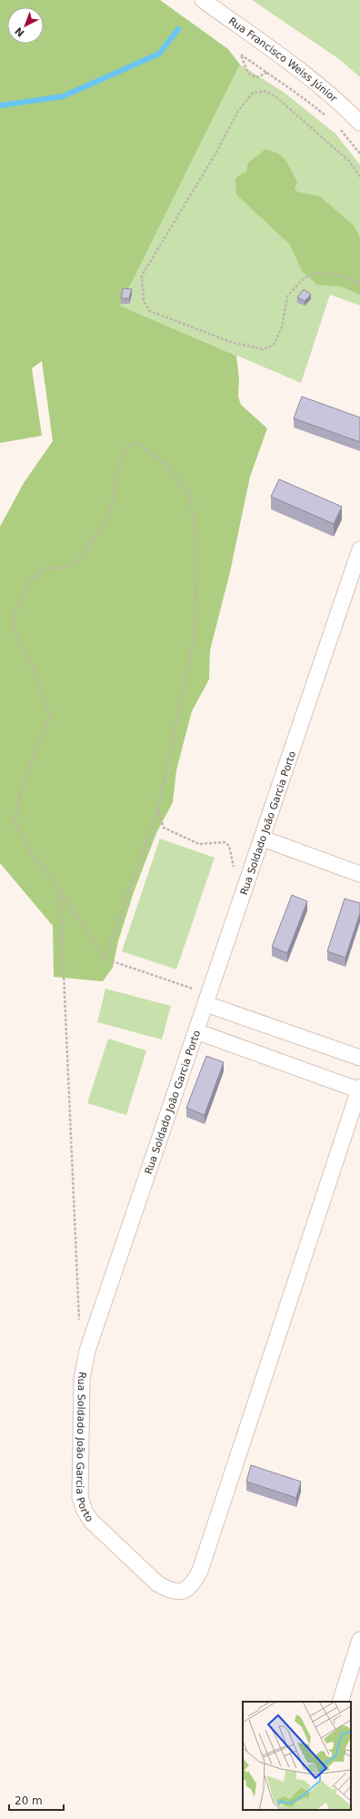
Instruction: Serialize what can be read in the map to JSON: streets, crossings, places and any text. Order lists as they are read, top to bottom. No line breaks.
{"streets":{"street":["Rua Francisco Weiss Júnior","Rua Soldado João Garcia Porto"]},"scale_bar":"20 m","north":"bottom left"}
